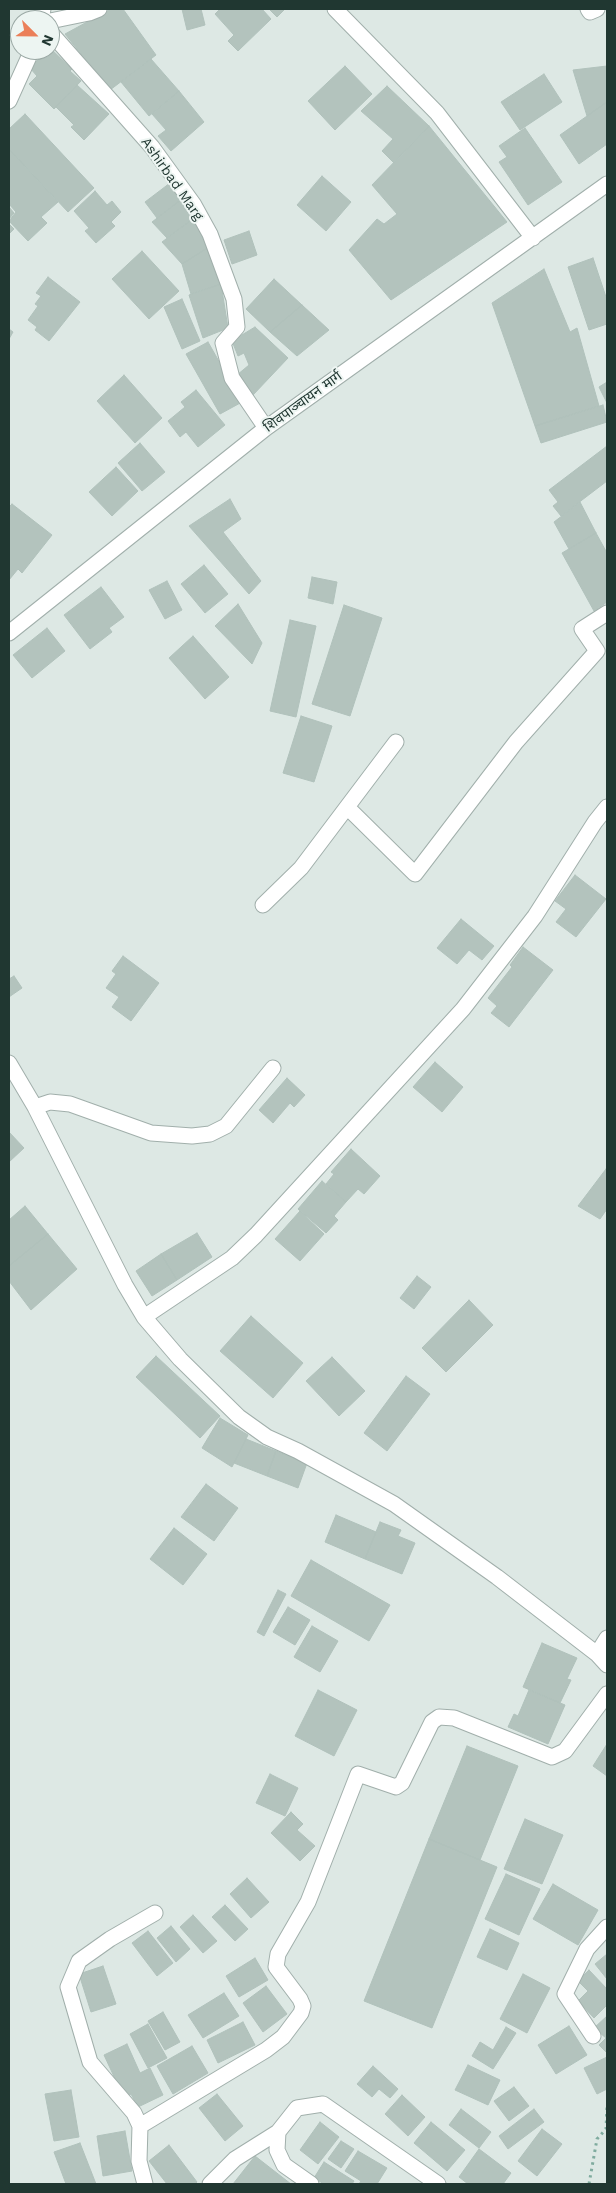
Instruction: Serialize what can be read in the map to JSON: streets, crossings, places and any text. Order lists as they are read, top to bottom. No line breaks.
{"streets":{"street":["Ashirbad Marg","शिवपाञ्चायन मार्ग"]},"crossings":[["Ashirbad Marg","शिवपाञ्चायन मार्ग"]],"north":"bottom right"}
